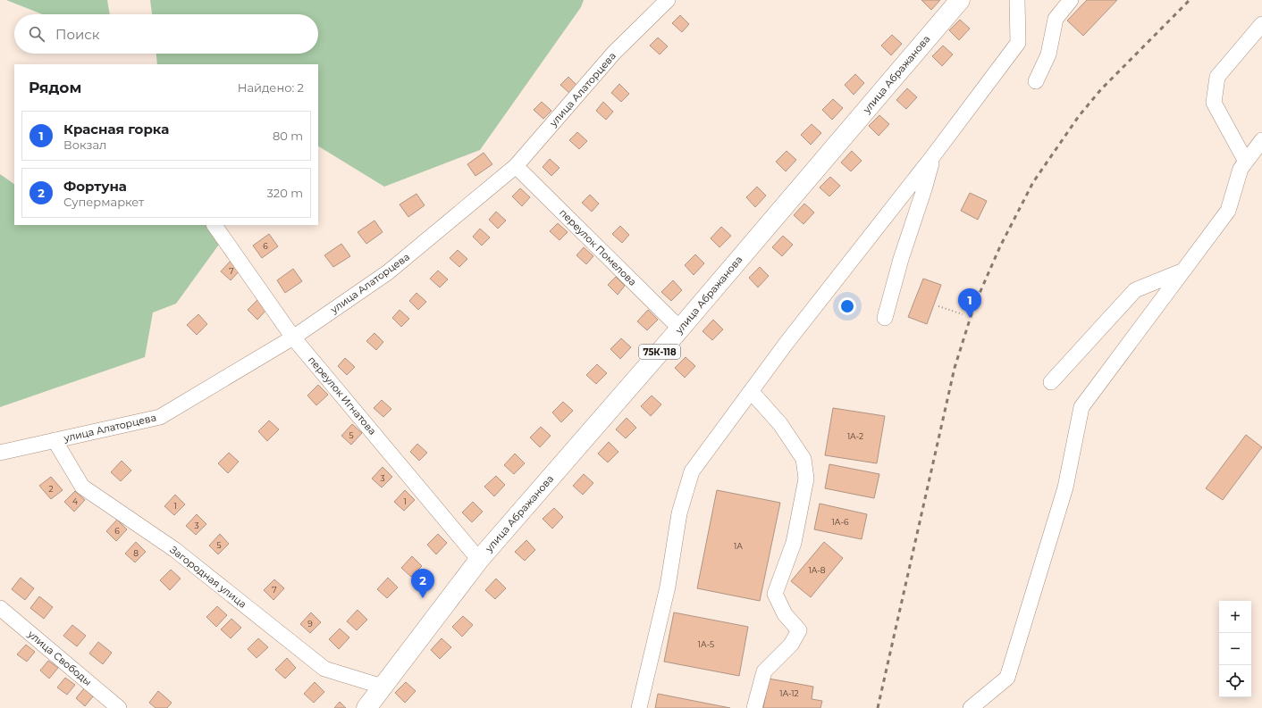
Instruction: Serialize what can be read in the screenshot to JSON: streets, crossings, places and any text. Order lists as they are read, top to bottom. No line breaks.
{"streets":{"main road":["улица Абражанова","75К-118"],"street":["улица Алаторцева","переулок Помелова","переулок Игнатова","Загородная улица","улица Свободы"]},"crossings":[["улица Абражанова","переулок Помелова"],["улица Абражанова","переулок Игнатова"],["улица Абражанова","Загородная улица"],["улица Алаторцева","переулок Помелова"],["улица Алаторцева","переулок Игнатова"],["улица Алаторцева","Загородная улица"]],"house_numbers":["6","7","5","1А-2","3","2","4","1","1","1А-6","3","6","5","1А","8","1А-8","7","9","1А-5","1А-12"],"page":{"search":"Поиск","heading":["Рядом","Найдено: 2"],"list":[{"mark":"1","name":"Красная горка","note":"Вокзал","value":"80 m"},{"mark":"2","name":"Фортуна","note":"Супермаркет","value":"320 m"}],"pins":["1","2"],"map_buttons":["+","−"]}}
